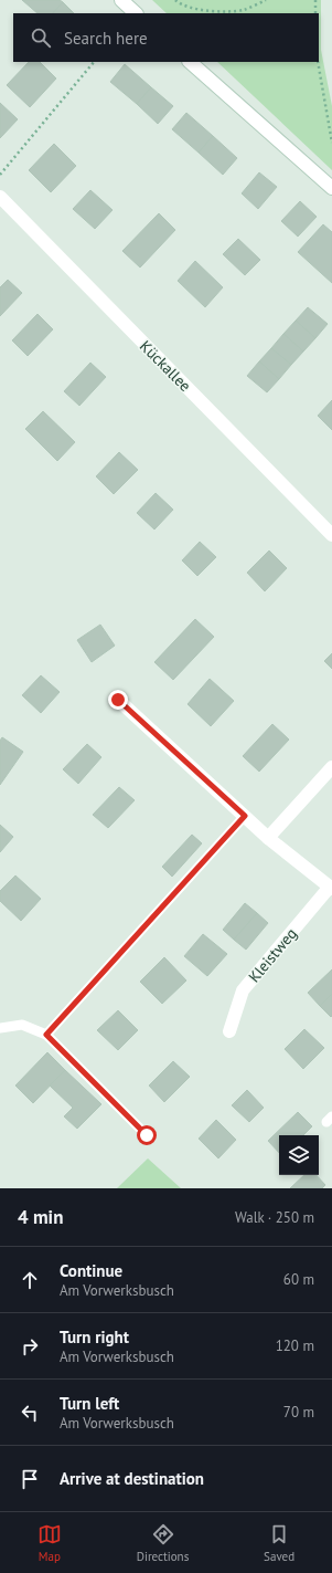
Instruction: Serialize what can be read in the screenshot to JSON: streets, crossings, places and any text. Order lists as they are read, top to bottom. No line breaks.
{"streets":{"street":["Kückallee","Kleistweg"]},"page":{"search":"Search here","heading":["4 min","Walk · 250 m"],"list":[["Continue","Am Vorwerksbusch","60 m"],["Turn right","Am Vorwerksbusch","120 m"],["Turn left","Am Vorwerksbusch","70 m"],"Arrive at destination"],"nav":["Map","Directions","Saved"]}}
